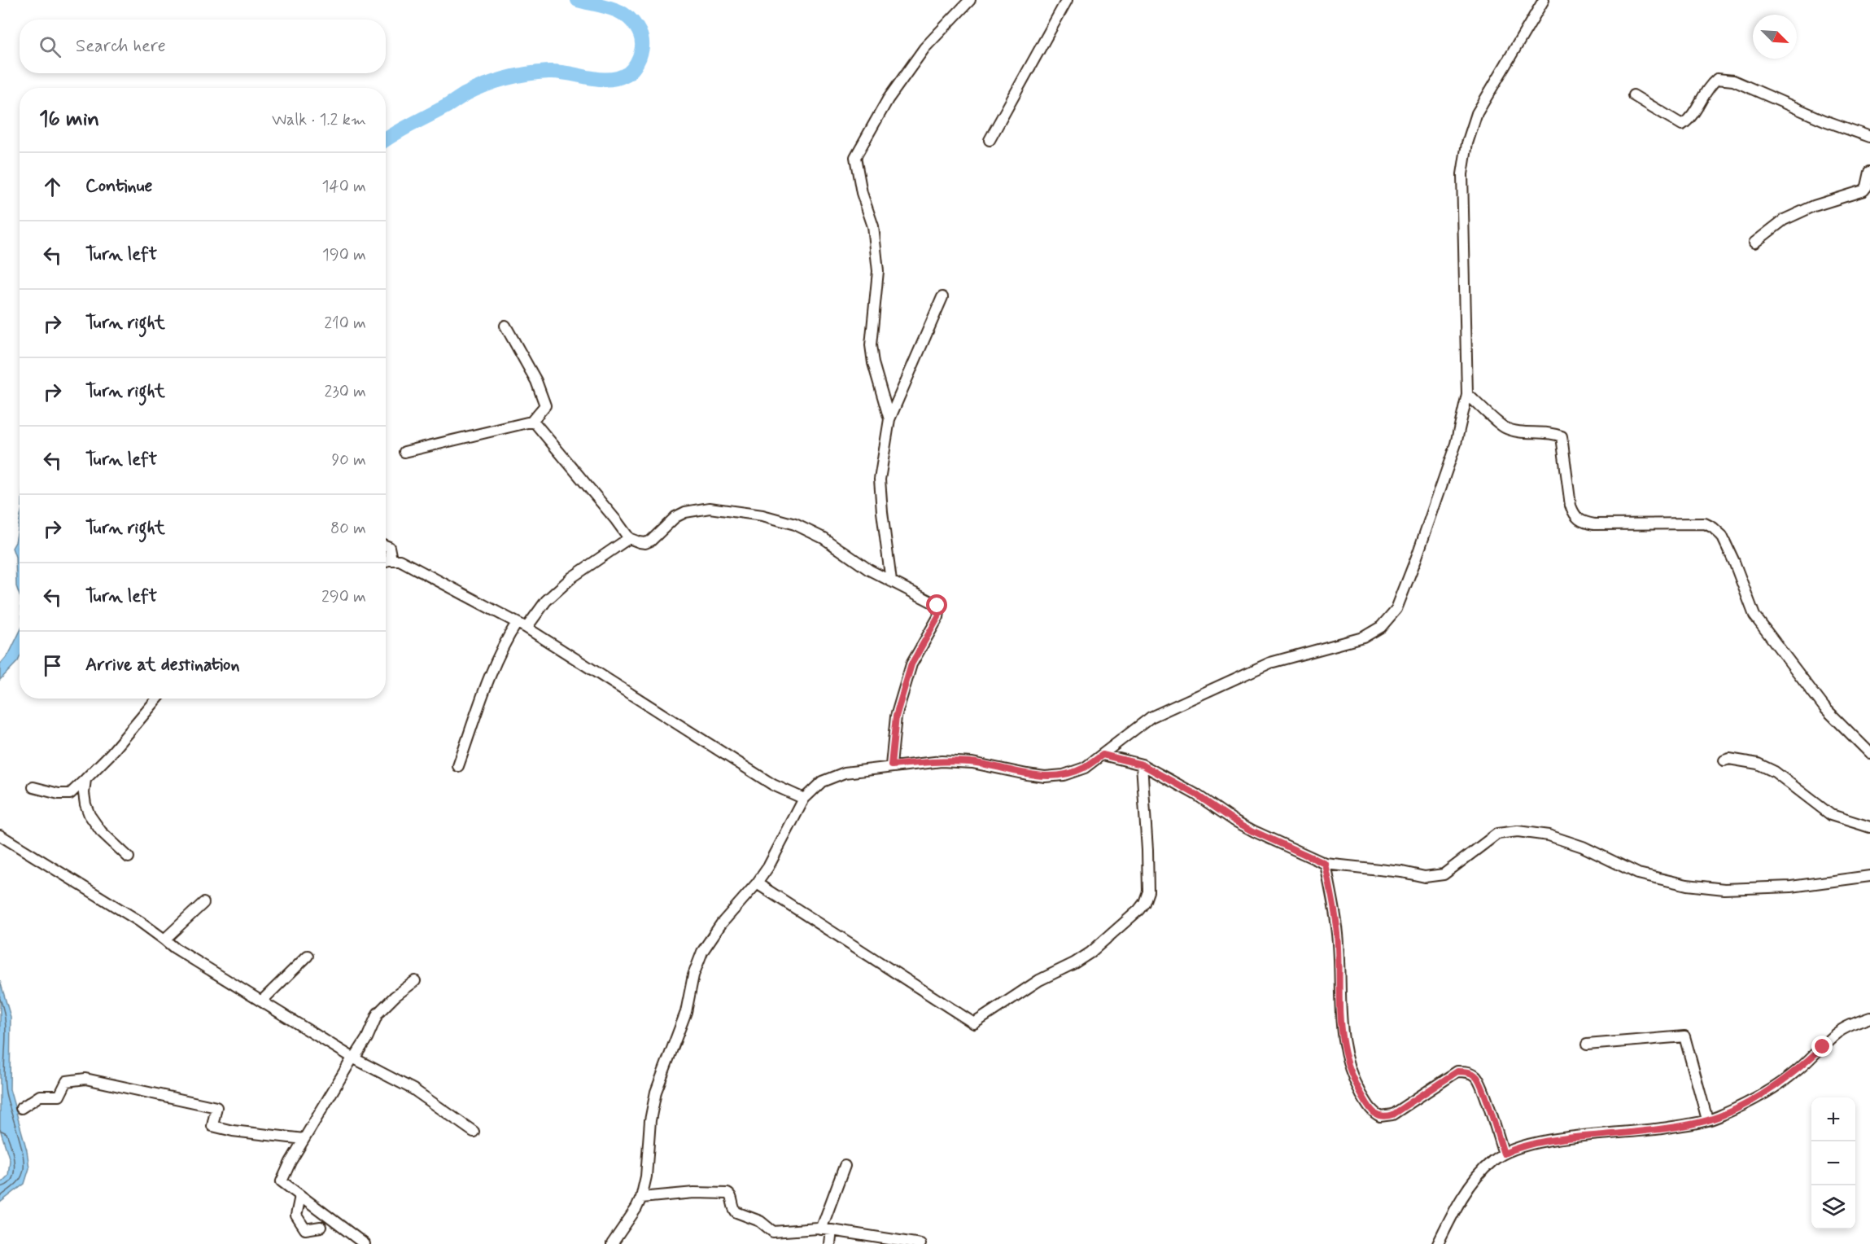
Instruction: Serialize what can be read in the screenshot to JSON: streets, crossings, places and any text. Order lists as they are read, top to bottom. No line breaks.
{"north":"bottom right","page":{"search":"Search here","heading":["16 min","Walk · 1.2 km"],"list":[["Continue","140 m"],["Turn left","190 m"],["Turn right","210 m"],["Turn right","230 m"],["Turn left","90 m"],["Turn right","80 m"],["Turn left","290 m"],"Arrive at destination"],"map_buttons":["+","−"]}}
